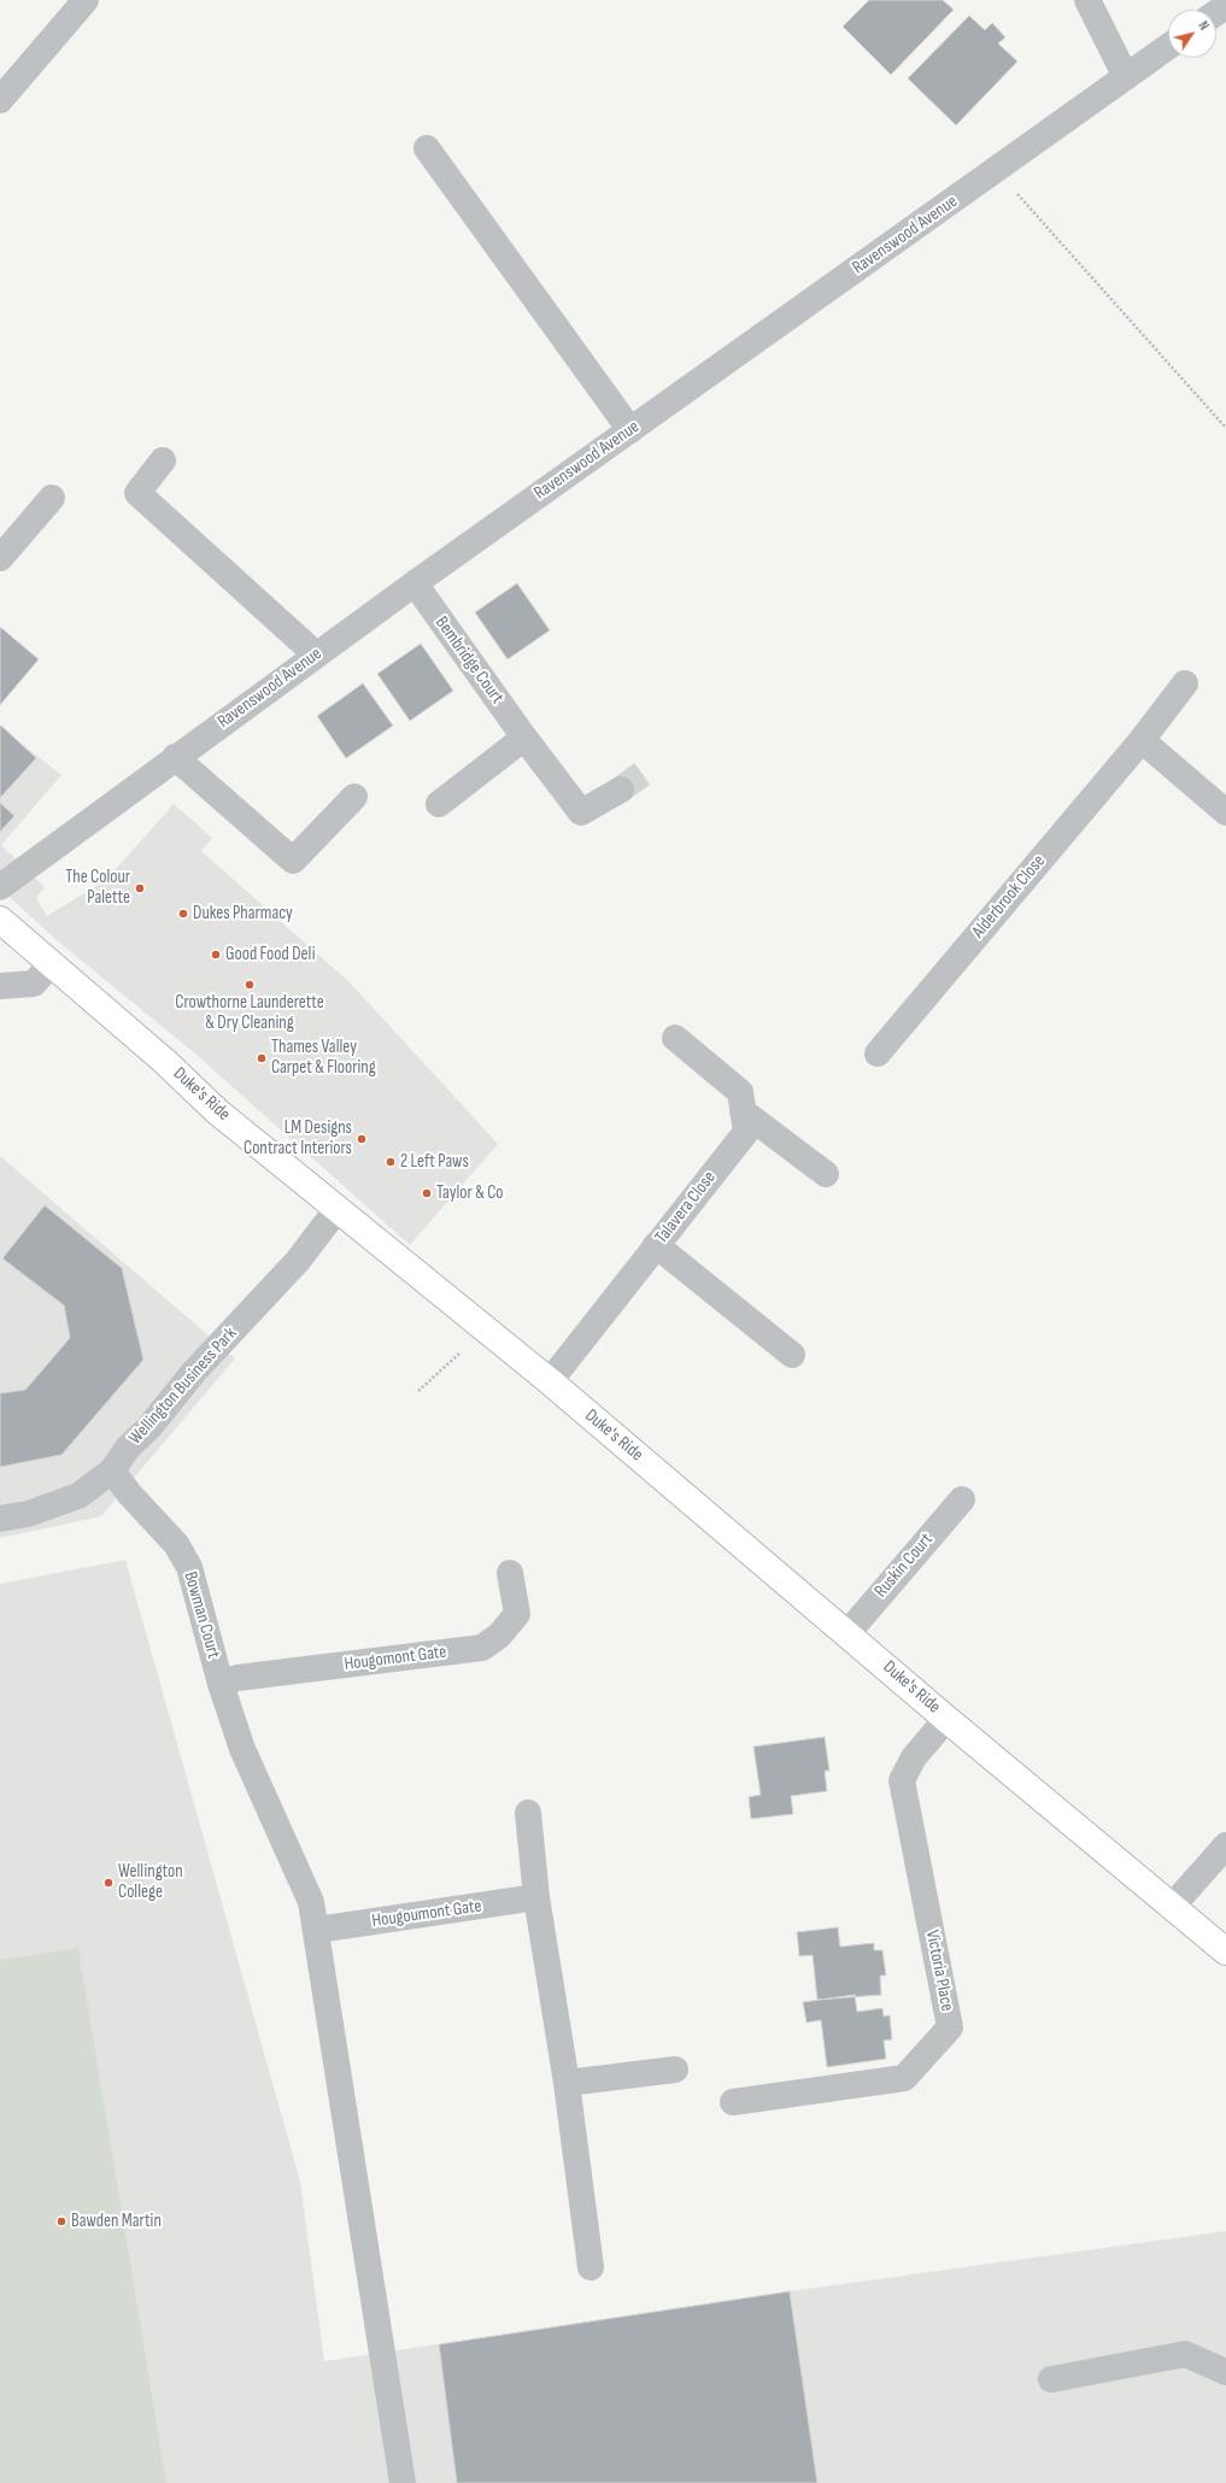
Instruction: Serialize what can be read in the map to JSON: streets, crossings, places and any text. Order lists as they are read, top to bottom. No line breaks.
{"streets":{"main road":["Duke's Ride"],"street":["Ravenswood Avenue","Bembridge Court","Alderbrook Close","Talavera Close","Wellington Business Park","Ruskin Court","Bowman Court","Hougomont Gate","Hougoumont Gate","Victoria Place"]},"crossings":[["Ravenswood Avenue","Bembridge Court"],["Duke's Ride","Talavera Close"],["Duke's Ride","Wellington Business Park"],["Duke's Ride","Ruskin Court"],["Duke's Ride","Victoria Place"],["Wellington Business Park","Bowman Court"],["Bowman Court","Hougomont Gate"],["Bowman Court","Hougoumont Gate"]],"places":["The Colour Palette","Dukes Pharmacy","Good Food Deli","Crowthorne Launderette & Dry Cleaning","Thames Valley Carpet & Flooring","LM Designs Contract Interiors","2 Left Paws","Taylor & Co","Wellington College","Bawden Martin"],"north":"top right"}
